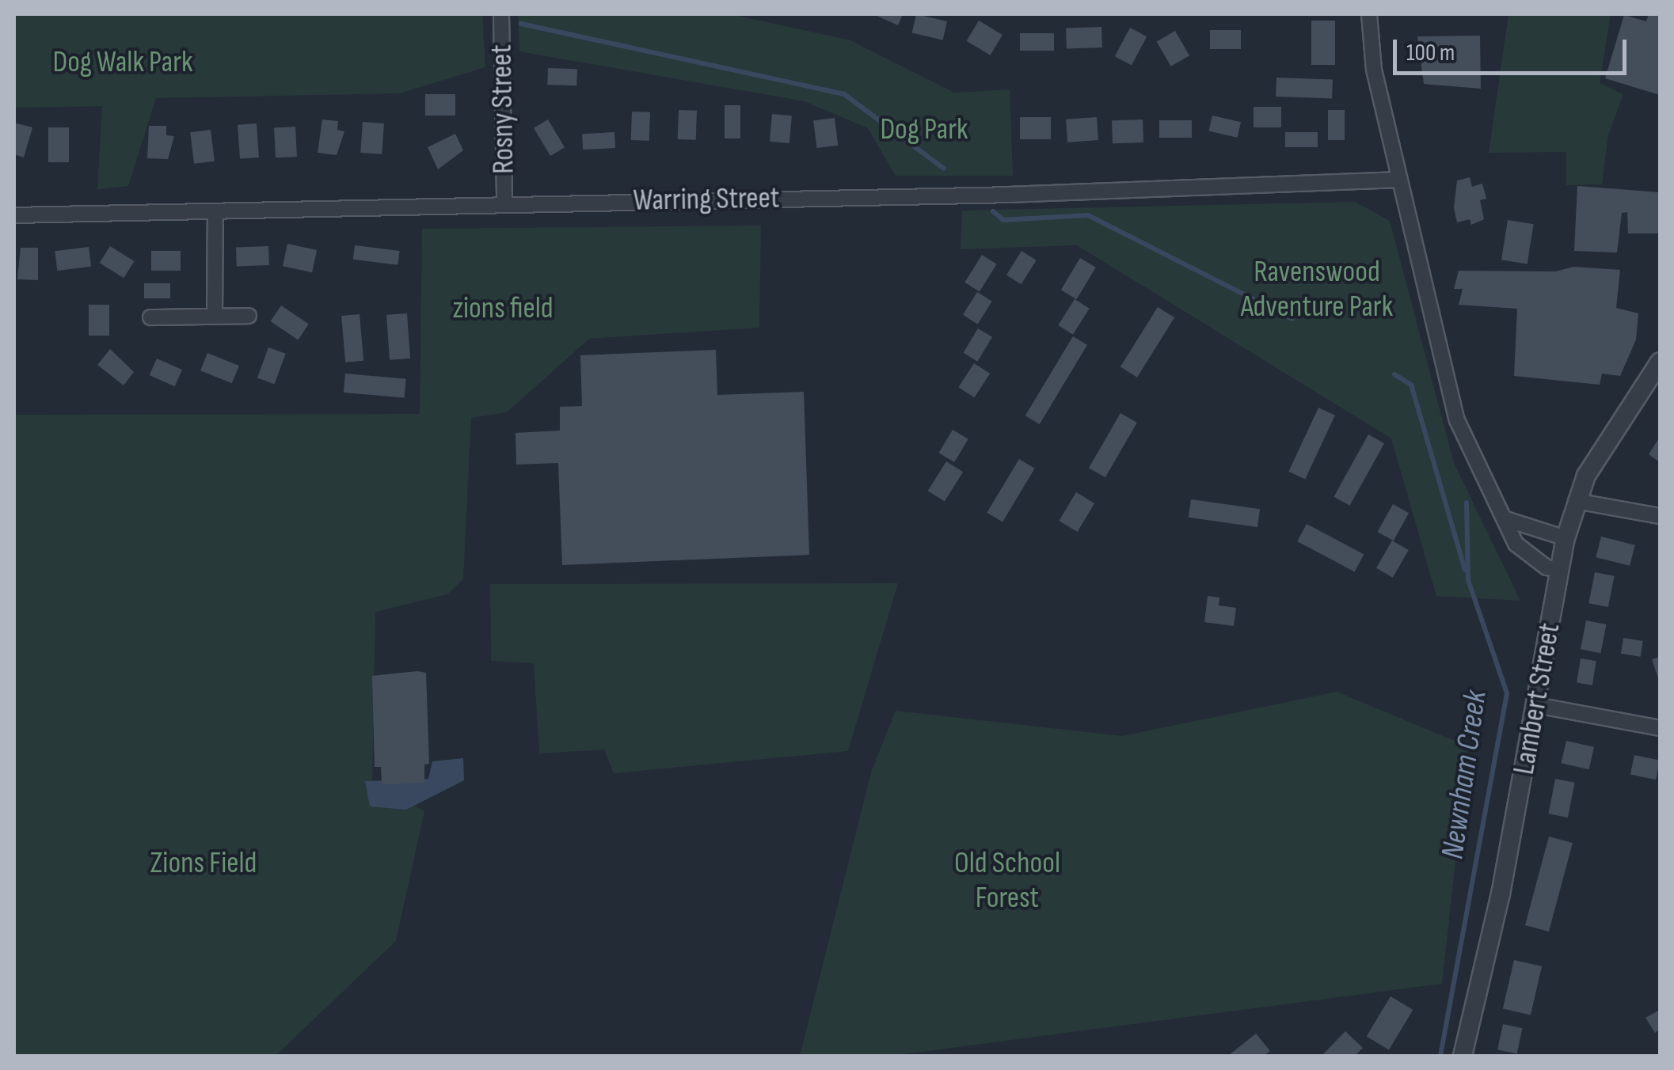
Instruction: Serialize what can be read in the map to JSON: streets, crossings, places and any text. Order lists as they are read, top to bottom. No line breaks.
{"streets":{"street":["Rosny Street","Warring Street","Lambert Street"]},"crossings":[["Rosny Street","Warring Street"]],"water":["Newnham Creek"],"parks":["Dog Walk Park","Dog Park","Ravenswood Adventure Park","zions field","Zions Field","Old School Forest"],"scale_bar":"100 m"}
